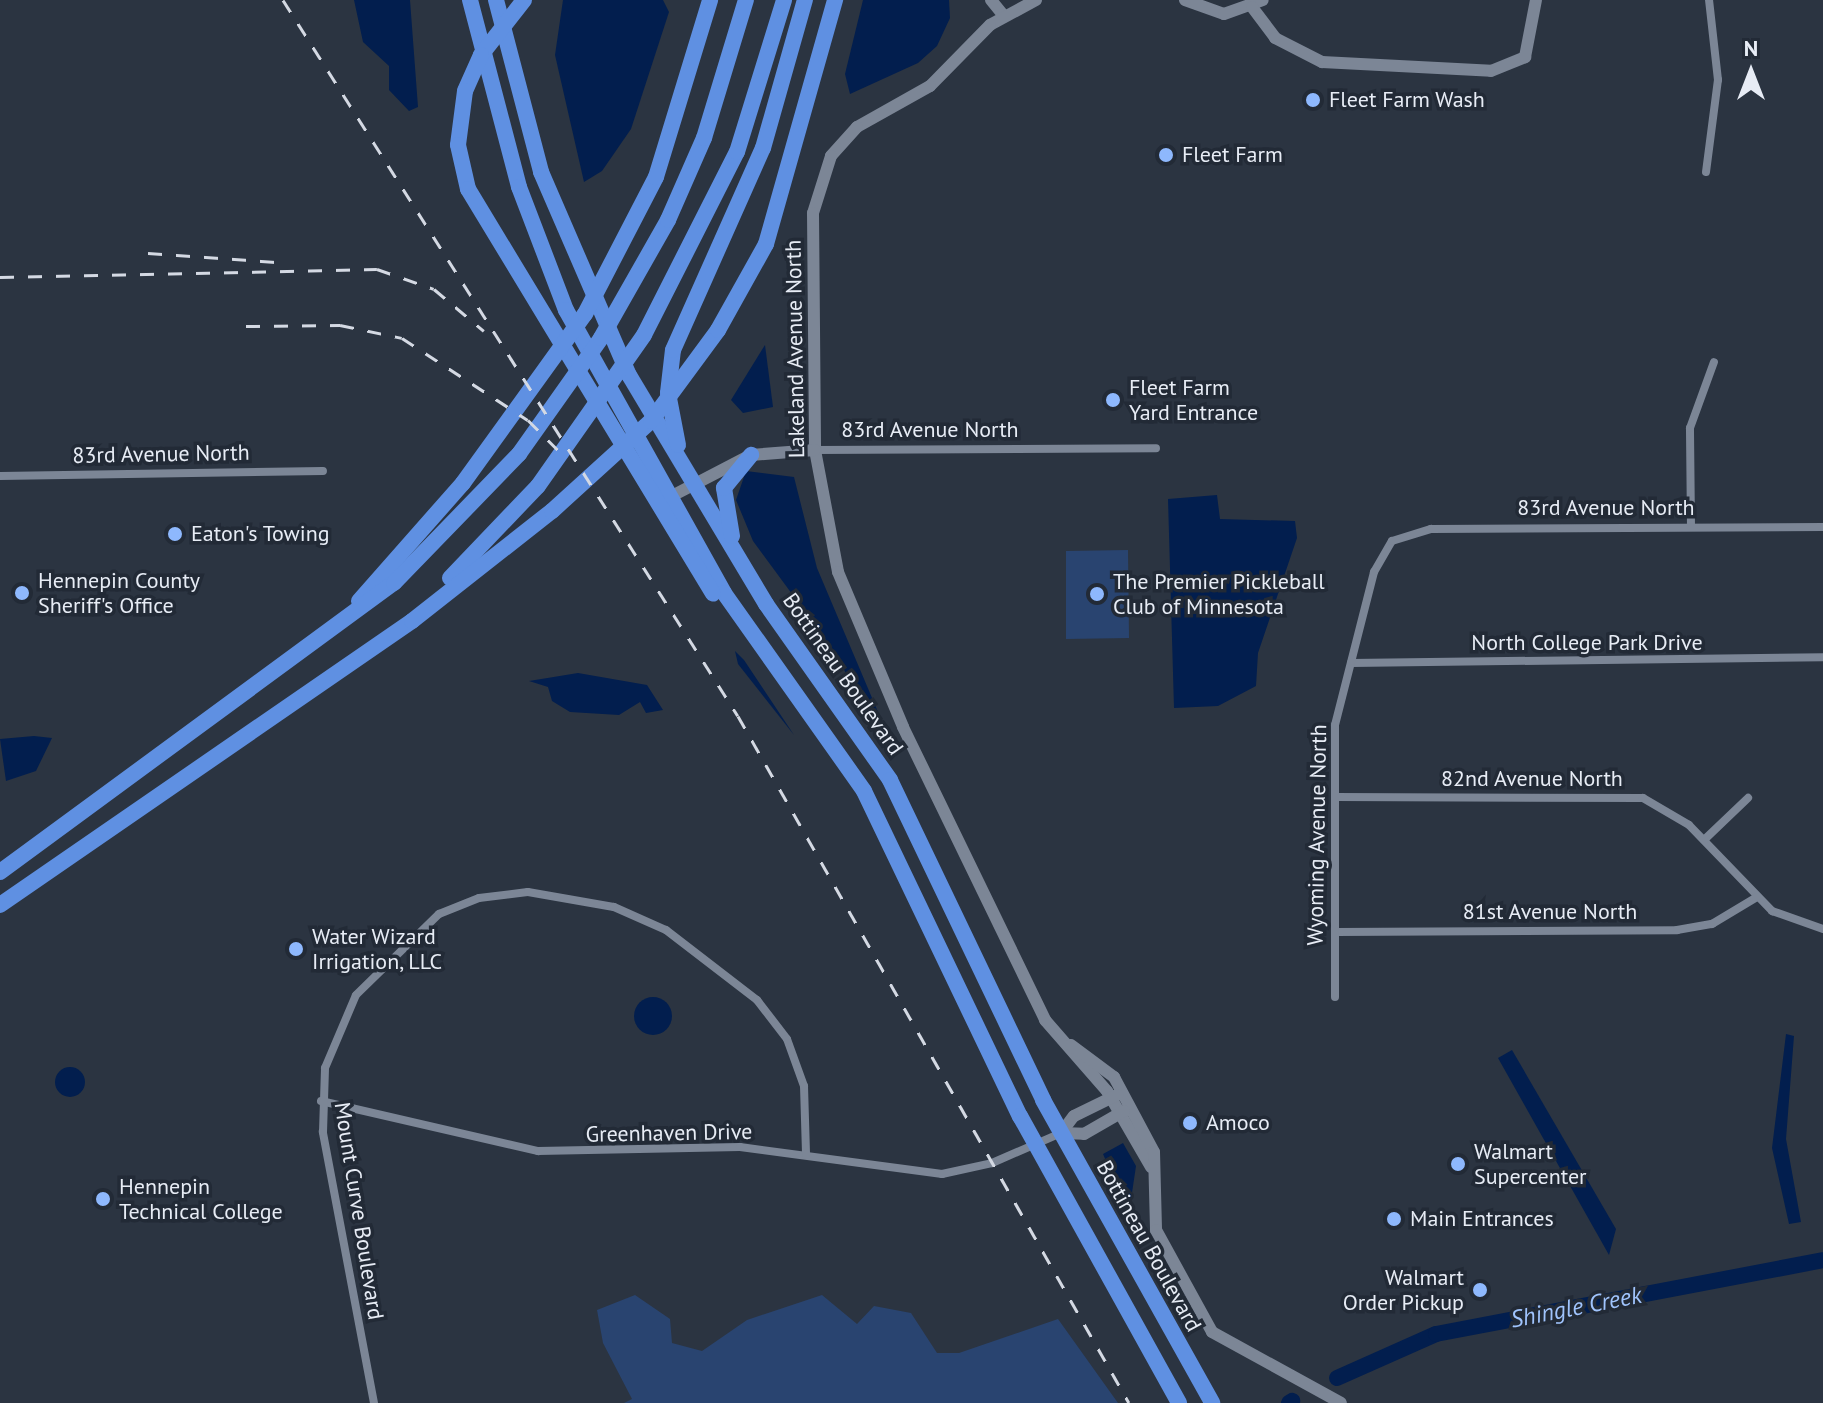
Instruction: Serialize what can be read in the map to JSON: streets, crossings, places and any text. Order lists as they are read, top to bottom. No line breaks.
{"streets":{"highway":["Bottineau Boulevard"],"street":["Lakeland Avenue North","83rd Avenue North","North College Park Drive","82nd Avenue North","Wyoming Avenue North","81st Avenue North","Greenhaven Drive","Mount Curve Boulevard"]},"crossings":[["Lakeland Avenue North","83rd Avenue North"],["83rd Avenue North","Bottineau Boulevard"],["83rd Avenue North","Wyoming Avenue North"],["North College Park Drive","Wyoming Avenue North"],["Bottineau Boulevard","Greenhaven Drive"],["82nd Avenue North","Wyoming Avenue North"],["82nd Avenue North","81st Avenue North"],["Wyoming Avenue North","81st Avenue North"],["Greenhaven Drive","Mount Curve Boulevard"]],"water":["Shingle Creek"],"places":["Fleet Farm Wash","Fleet Farm","Fleet Farm Yard Entrance","Eaton's Towing","Hennepin County Sheriff's Office","The Premier Pickleball Club of Minnesota","Water Wizard Irrigation, LLC","Amoco","Walmart Supercenter","Hennepin Technical College","Main Entrances","Walmart Order Pickup"],"north":"top"}
